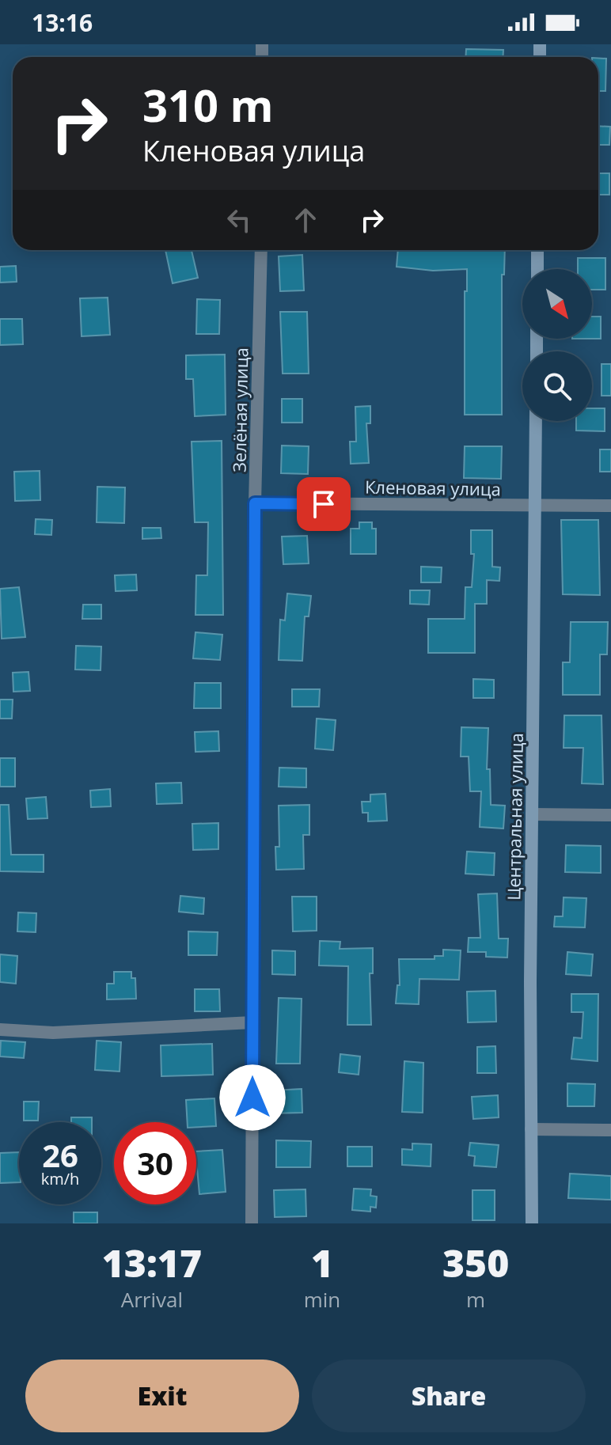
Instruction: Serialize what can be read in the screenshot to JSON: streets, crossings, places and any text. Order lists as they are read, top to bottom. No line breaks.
{"streets":{"street":["Зелёная улица","Кленовая улица","Центральная улица"]},"crossings":[["Зелёная улица","Кленовая улица"],["Кленовая улица","Центральная улица"]],"north":"bottom right","page":{"status":"13:16","turn":["310 m","Кленовая улица"],"speed":"26 km/h","limit":"30","eta":["13:17","Arrival","1","min","350","m"],"buttons":["Exit","Share"]}}
